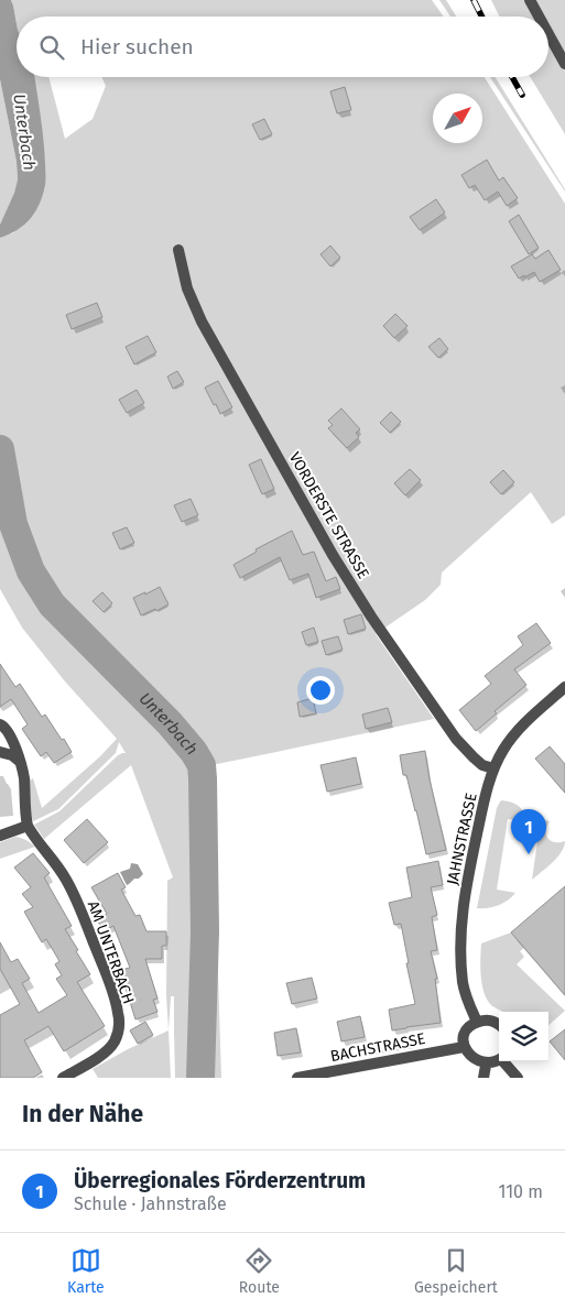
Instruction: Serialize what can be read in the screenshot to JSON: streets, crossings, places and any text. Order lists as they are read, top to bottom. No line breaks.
{"streets":{"street":["VORDERSTE STRASSE","JAHNSTRASSE","AM UNTERBACH","BACHSTRASSE"]},"crossings":[["VORDERSTE STRASSE","JAHNSTRASSE"]],"water":["Unterbach"],"north":"top right","page":{"search":"Hier suchen","pins":"1","heading":"In der Nähe","list":[{"mark":"1","name":"Überregionales Förderzentrum","note":"Schule · Jahnstraße","value":"110 m"}],"nav":["Karte","Route","Gespeichert"]}}
